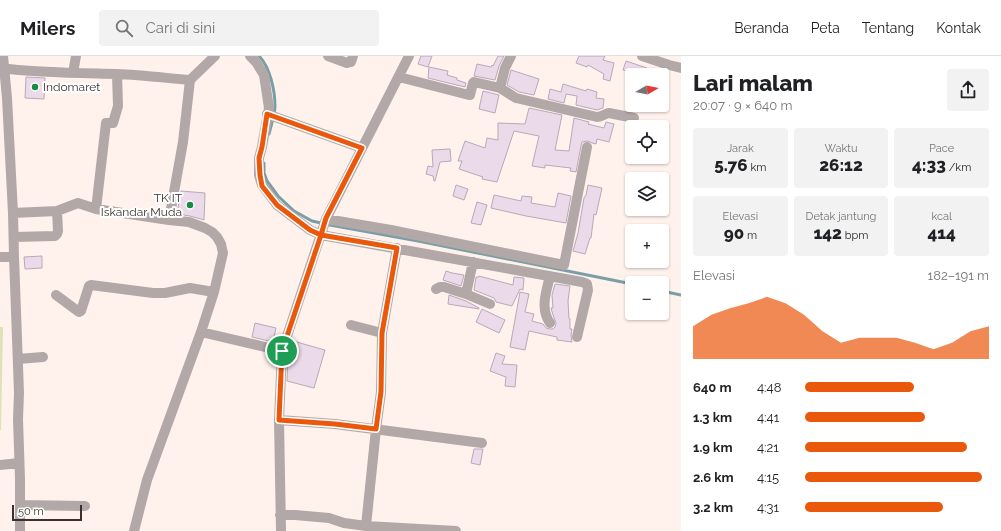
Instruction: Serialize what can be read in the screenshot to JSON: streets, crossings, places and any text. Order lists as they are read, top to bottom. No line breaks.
{"places":["Indomaret","TK IT Iskandar Muda"],"scale_bar":"50 m","north":"right","page":{"header":"Milers","search":"Cari di sini","nav":["Beranda","Peta","Tentang","Kontak"],"heading":["Lari malam","20:07 · 9 × 640 m"],"map_buttons":["+","−"],"stats":[["Jarak","5.76 km"],["Waktu","26:12"],["Pace","4:33 /km"],["Elevasi","90 m"],["Detak jantung","142 bpm"],["kcal","414"]],"chart":["Elevasi","182–191 m"],"list":[{"name":"640 m","note":"4:48"},{"name":"1.3 km","note":"4:41"},{"name":"1.9 km","note":"4:21"},{"name":"2.6 km","note":"4:15"},{"name":"3.2 km","note":"4:31"}],"scale":"50 m"}}
